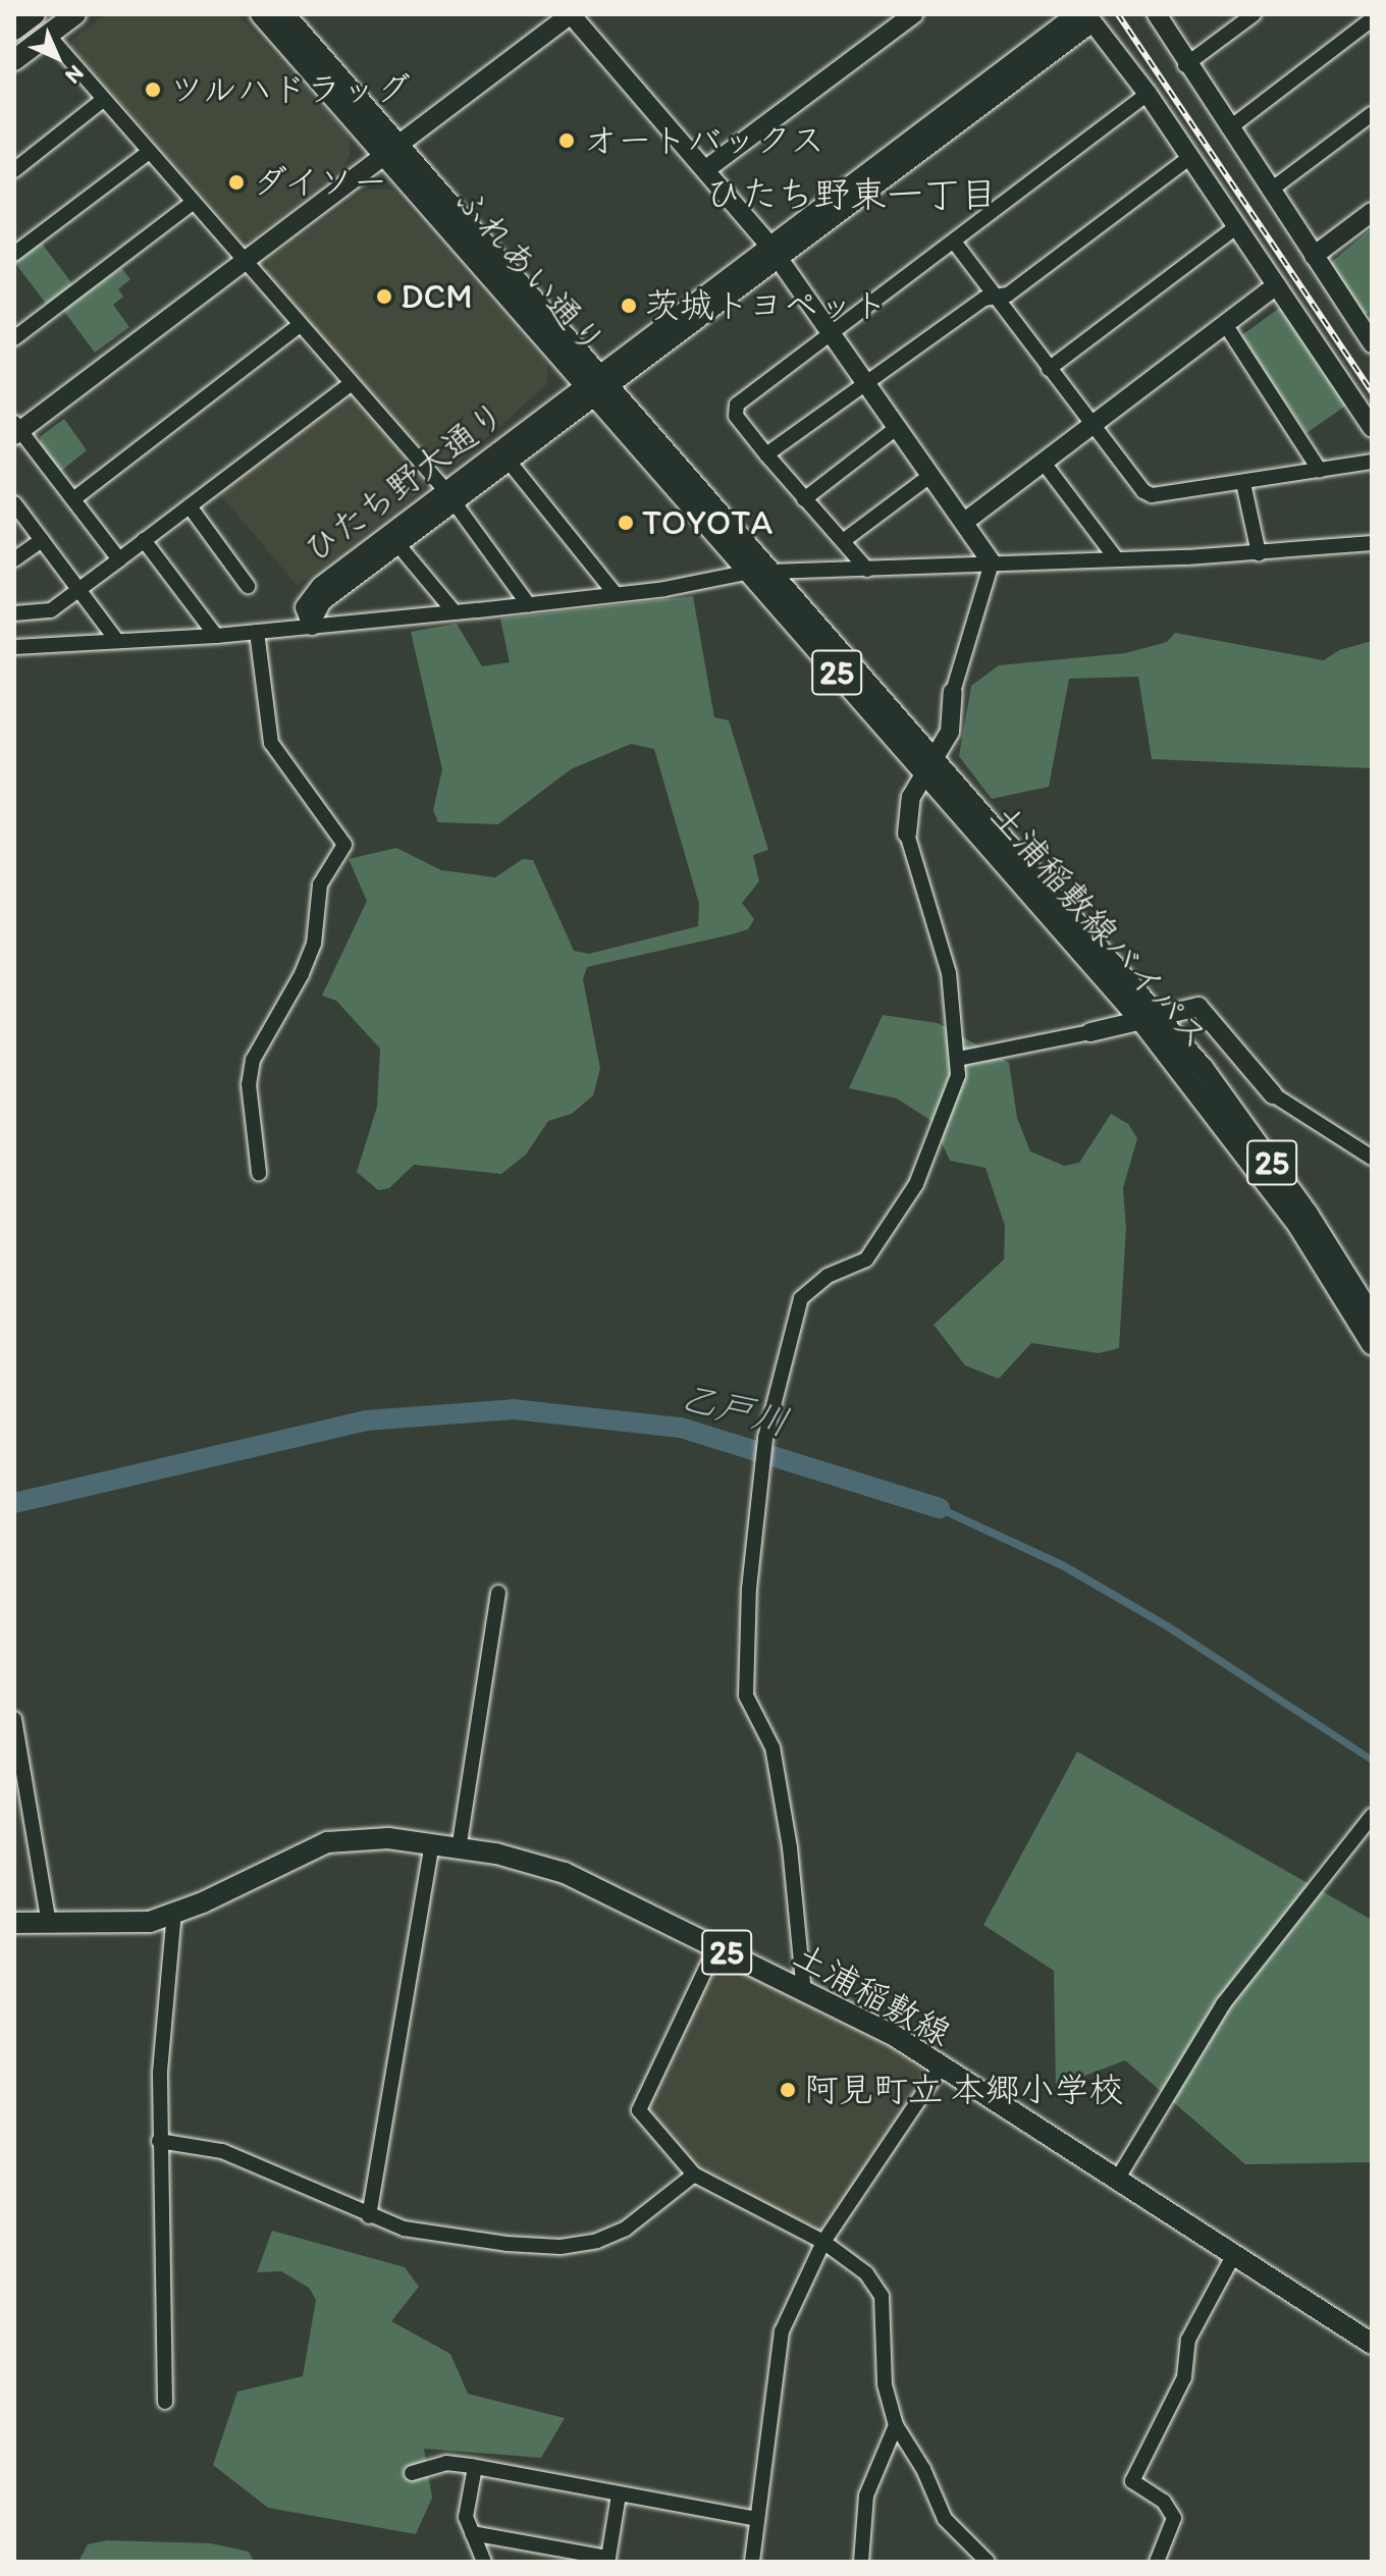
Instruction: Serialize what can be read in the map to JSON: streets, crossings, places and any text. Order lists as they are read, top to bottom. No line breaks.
{"streets":{"main road":["ふれあい通り","25","土浦稲敷線バイパス","土浦稲敷線"],"street":["ひたち野大通り"]},"crossings":[["ふれあい通り","ひたち野大通り"],["ふれあい通り","土浦稲敷線バイパス"]],"districts":["ひたち野東一丁目"],"water":["乙戸川"],"places":["ツルハドラッグ","オートバックス","ダイソー","DCM","茨城トヨペット","TOYOTA","阿見町立 本郷小学校"],"north":"bottom right"}
